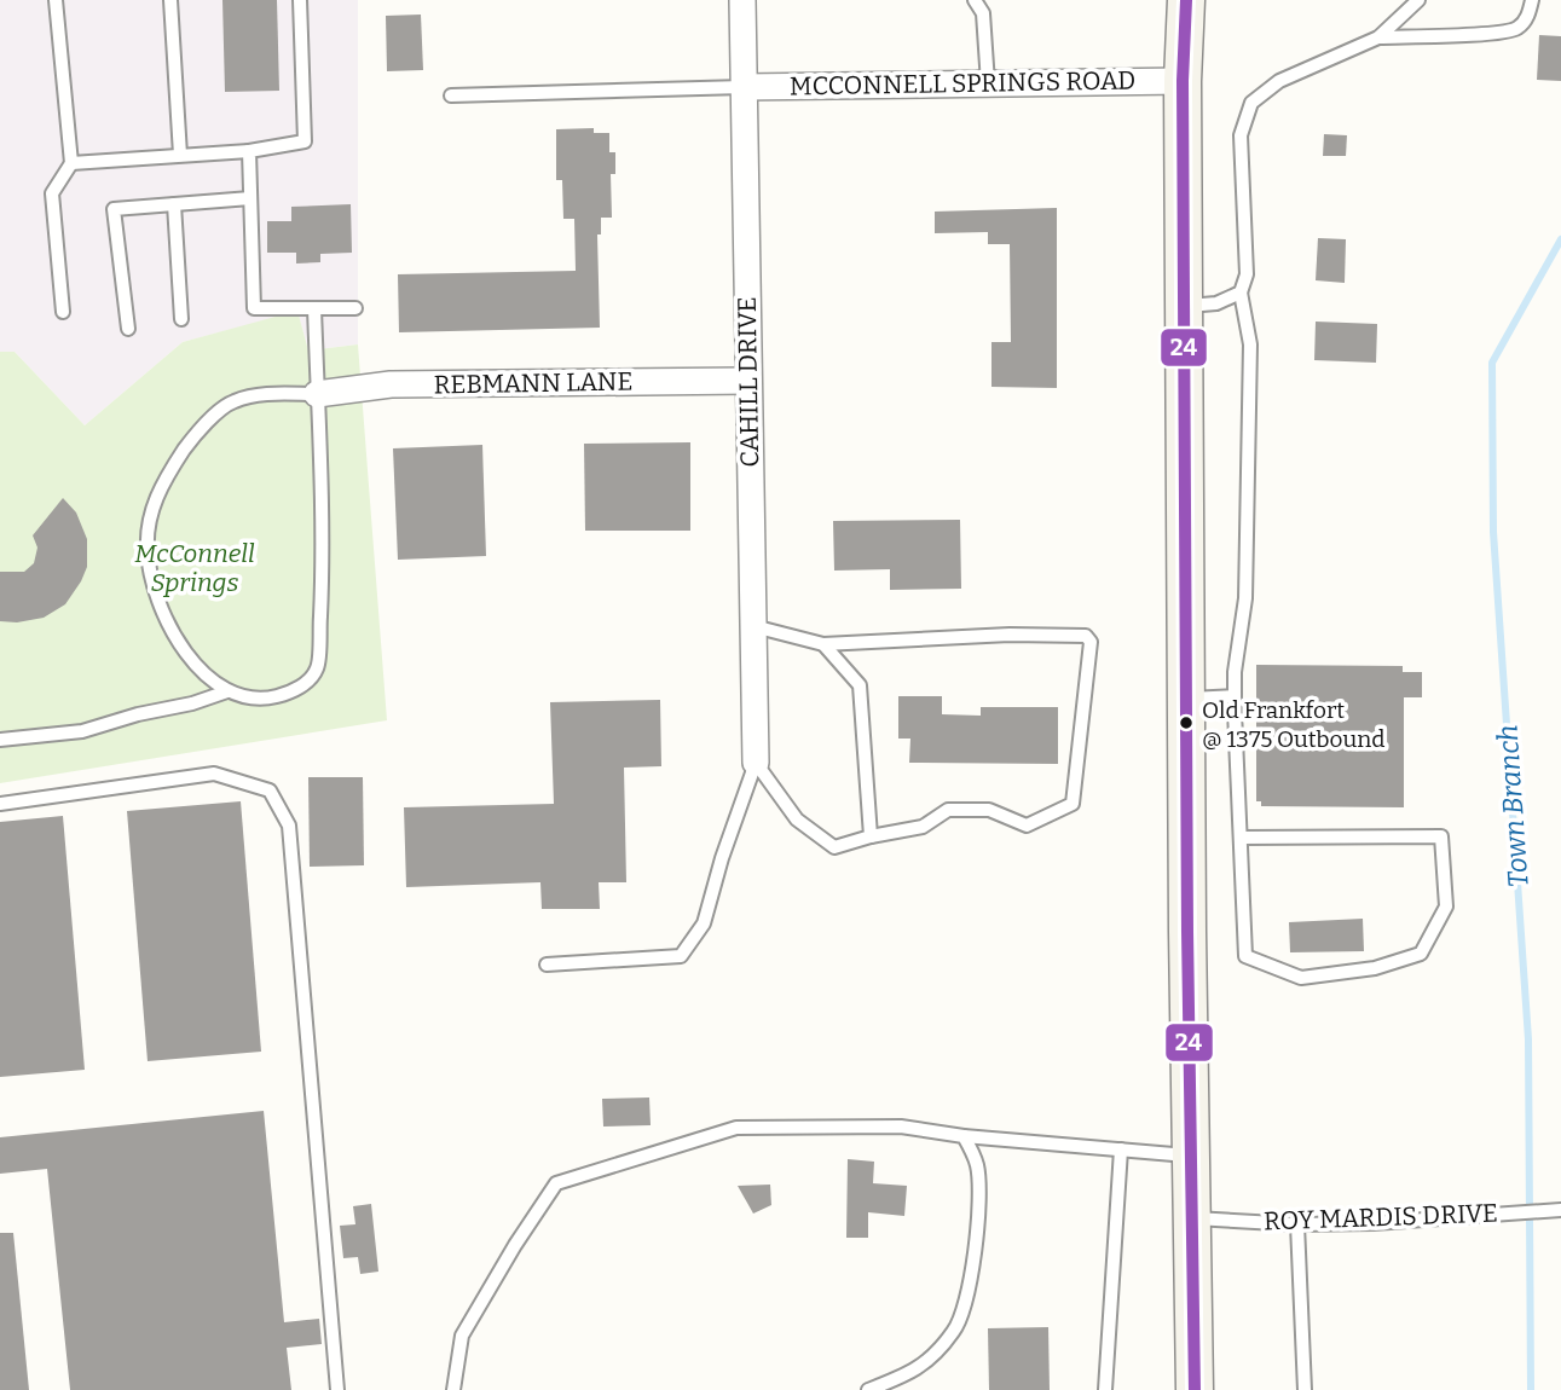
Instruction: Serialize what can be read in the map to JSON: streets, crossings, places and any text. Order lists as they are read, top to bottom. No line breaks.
{"streets":{"street":["MCCONNELL SPRINGS ROAD","CAHILL DRIVE","REBMANN LANE"],"lane":["ROY MARDIS DRIVE"]},"crossings":[["MCCONNELL SPRINGS ROAD","CAHILL DRIVE"],["CAHILL DRIVE","REBMANN LANE"]],"water":["Town Branch"],"parks":["McConnell Springs"],"places":["Old Frankfort @ 1375 Outbound"],"lines":["transit line 24"]}
